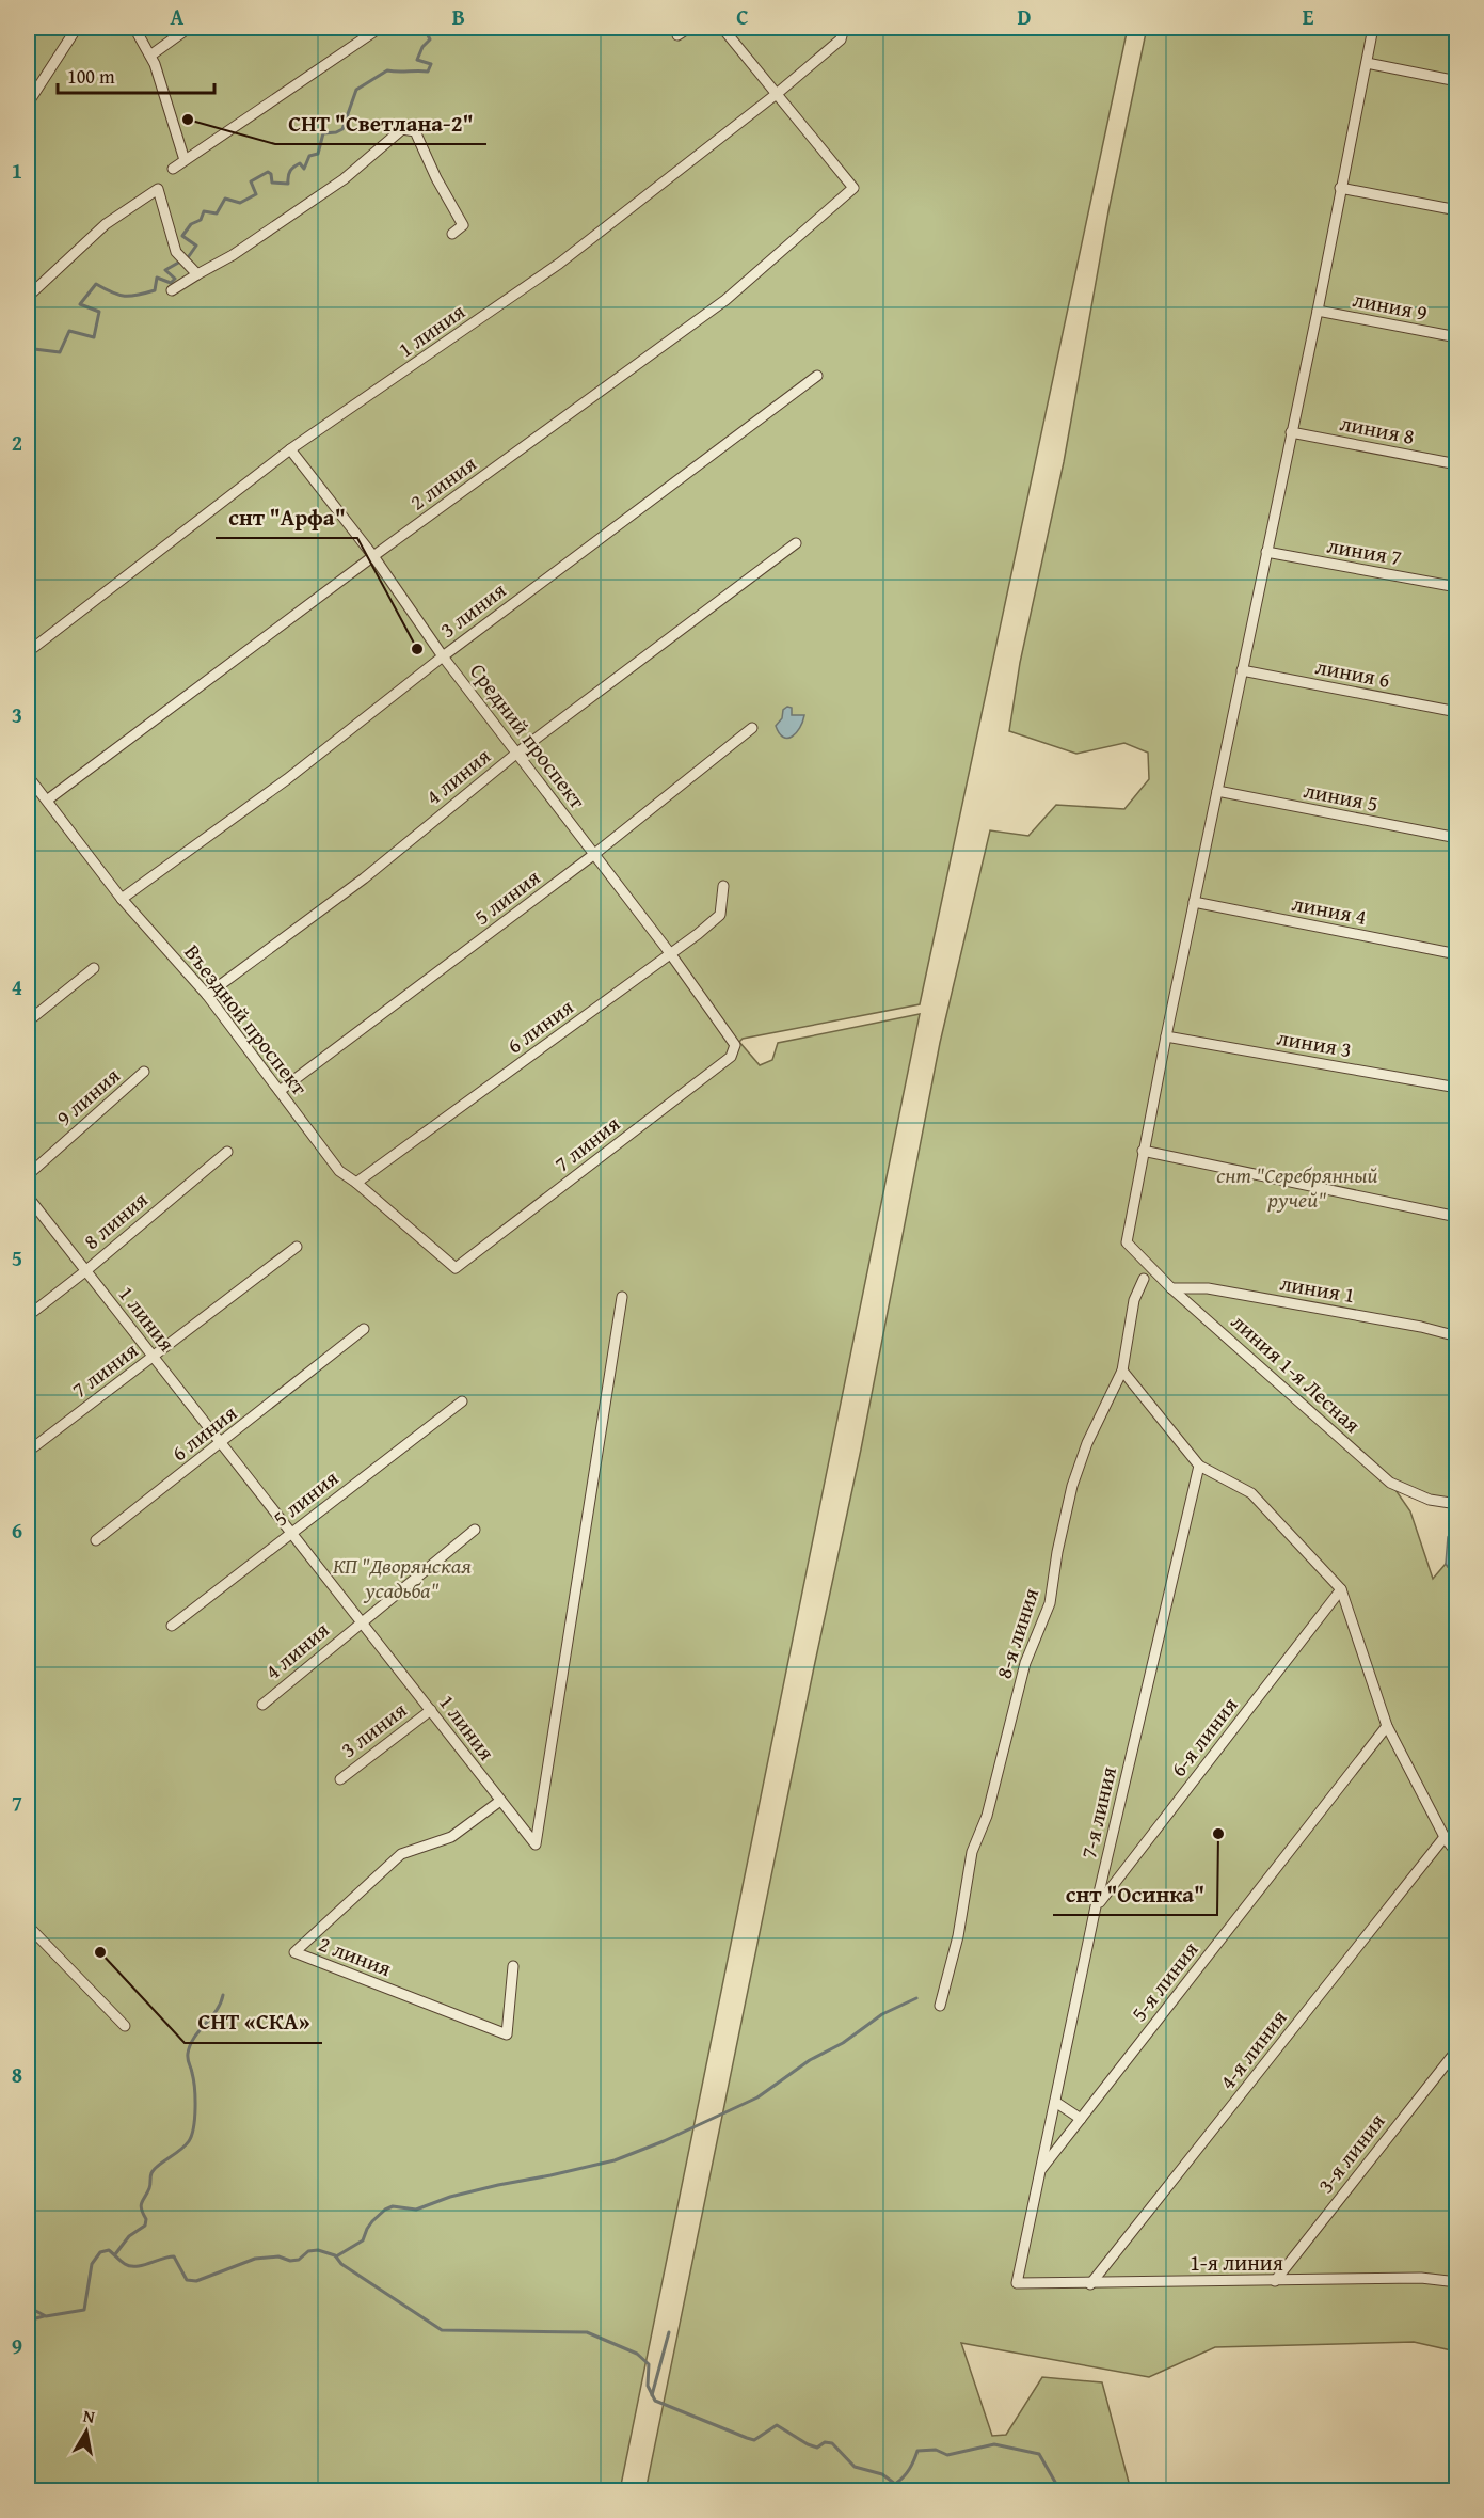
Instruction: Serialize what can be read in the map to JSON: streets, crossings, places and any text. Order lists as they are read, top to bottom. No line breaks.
{"streets":{"street":["линия 9","1 линия","линия 8","2 линия","линия 7","3 линия","линия 6","Средний проспект","4 линия","линия 5","5 линия","линия 4","Въездной проспект","6 линия","линия 3","9 линия","7 линия","8 линия","линия 1","линия 1-я Лесная","8-я линия","6-я линия","7-я линия","5-я линия","4-я линия","3-я линия","1-я линия"]},"crossings":[["1 линия","2 линия"],["1 линия","3 линия"],["1 линия","Средний проспект"],["1 линия","4 линия"],["1 линия","5 линия"],["1 линия","6 линия"],["1 линия","7 линия"],["1 линия","8 линия"],["2 линия","Средний проспект"],["2 линия","Въездной проспект"],["3 линия","Средний проспект"],["3 линия","Въездной проспект"],["Средний проспект","4 линия"],["Средний проспект","5 линия"],["Средний проспект","6 линия"],["Средний проспект","7 линия"],["4 линия","Въездной проспект"],["5 линия","Въездной проспект"],["Въездной проспект","6 линия"],["Въездной проспект","7 линия"],["линия 1","линия 1-я Лесная"],["6-я линия","7-я линия"],["7-я линия","5-я линия"],["7-я линия","1-я линия"],["4-я линия","1-я линия"],["3-я линия","1-я линия"]],"parks":["снт \"Серебрянный ручей\"","КП \"Дворянская усадьба\""],"places":["СНТ \"Светлана-2\"","снт \"Арфа\"","снт \"Осинка\"","СНТ «СКА»"],"scale_bar":"100 m","north":"top","grid":{"columns":["A","B","C","D","E"],"rows":["1","2","3","4","5","6","7","8","9"]}}
